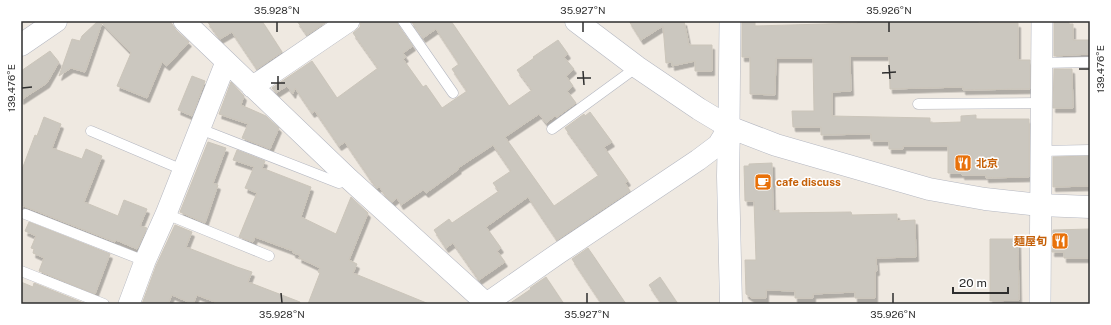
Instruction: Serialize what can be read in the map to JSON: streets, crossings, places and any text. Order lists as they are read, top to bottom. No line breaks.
{"places":{"restaurant":["北京","麺屋旬"],"cafe":["cafe discuss"]},"scale_bar":"20 m","coordinates":["35.928°N","35.927°N","35.926°N","139.476°E"]}
